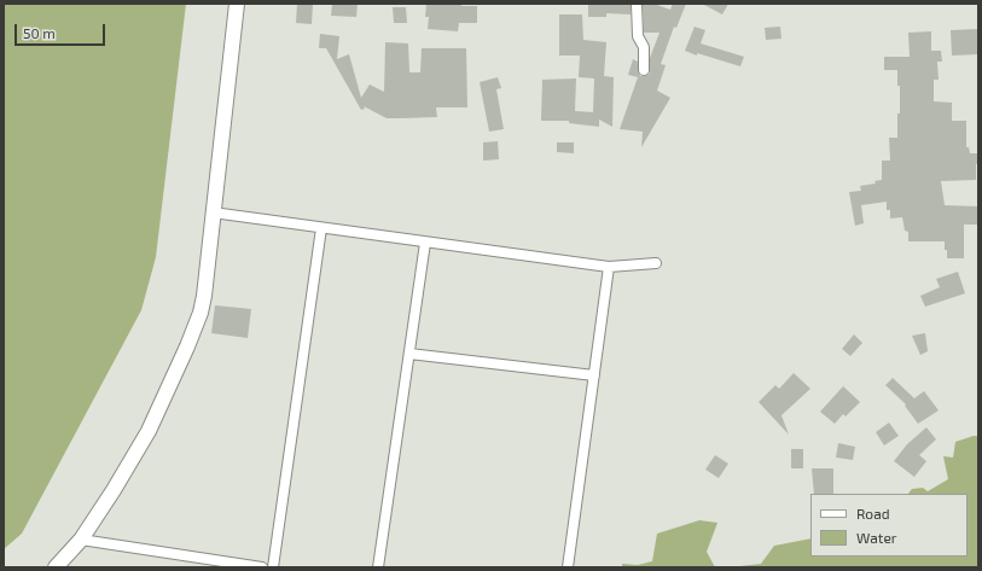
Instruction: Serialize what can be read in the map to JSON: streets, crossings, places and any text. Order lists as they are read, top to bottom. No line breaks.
{"legend":["Road","Water"],"scale_bar":"50 m"}
